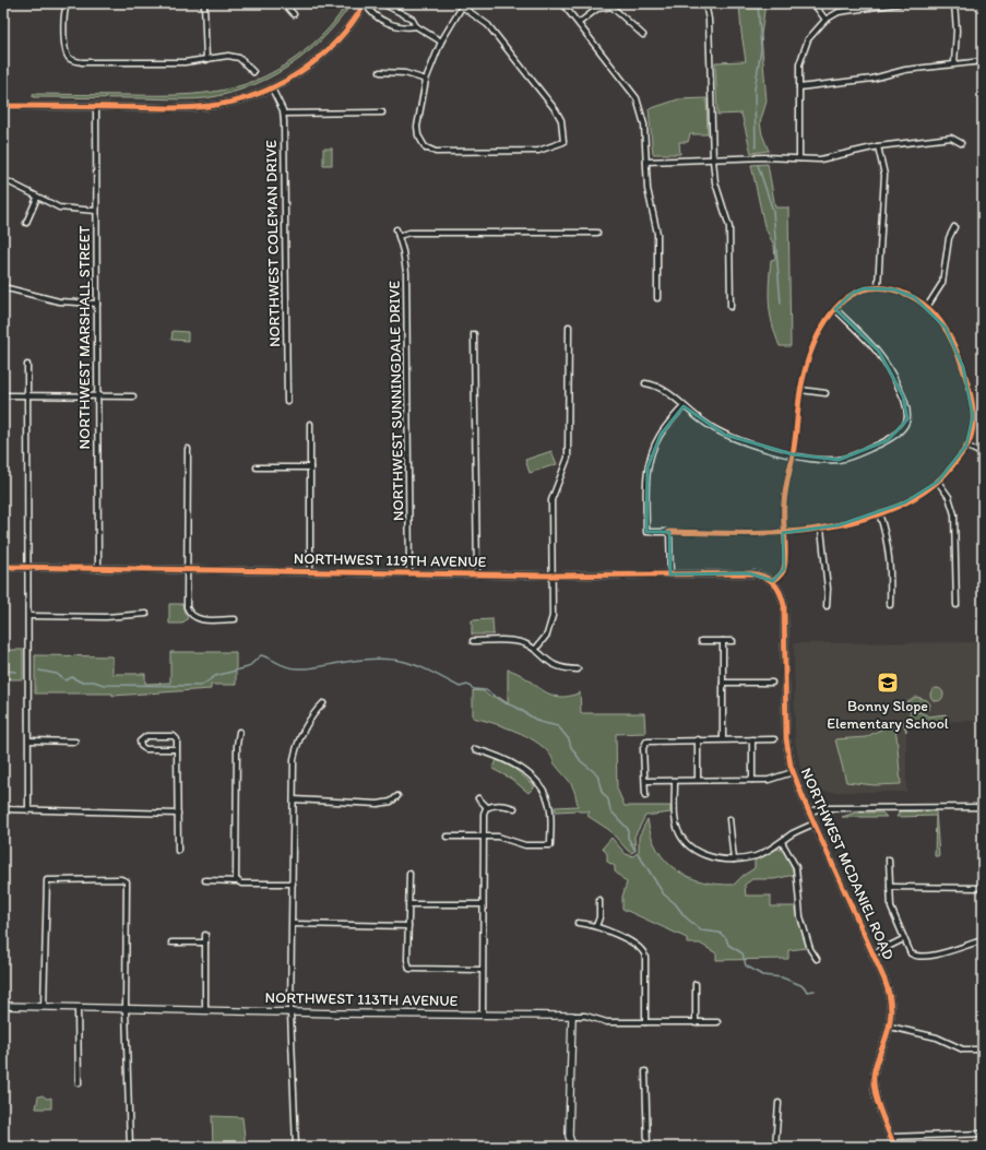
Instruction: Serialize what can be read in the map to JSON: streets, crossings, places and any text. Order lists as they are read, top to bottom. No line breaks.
{"streets":{"street":["NORTHWEST COLEMAN DRIVE","NORTHWEST MARSHALL STREET","NORTHWEST SUNNINGDALE DRIVE","NORTHWEST 119TH AVENUE","NORTHWEST MCDANIEL ROAD","NORTHWEST 113TH AVENUE"]},"crossings":[["NORTHWEST MARSHALL STREET","NORTHWEST 119TH AVENUE"],["NORTHWEST SUNNINGDALE DRIVE","NORTHWEST 119TH AVENUE"],["NORTHWEST 119TH AVENUE","NORTHWEST MCDANIEL ROAD"]],"places":{"school or university":["Bonny Slope Elementary School"]}}
